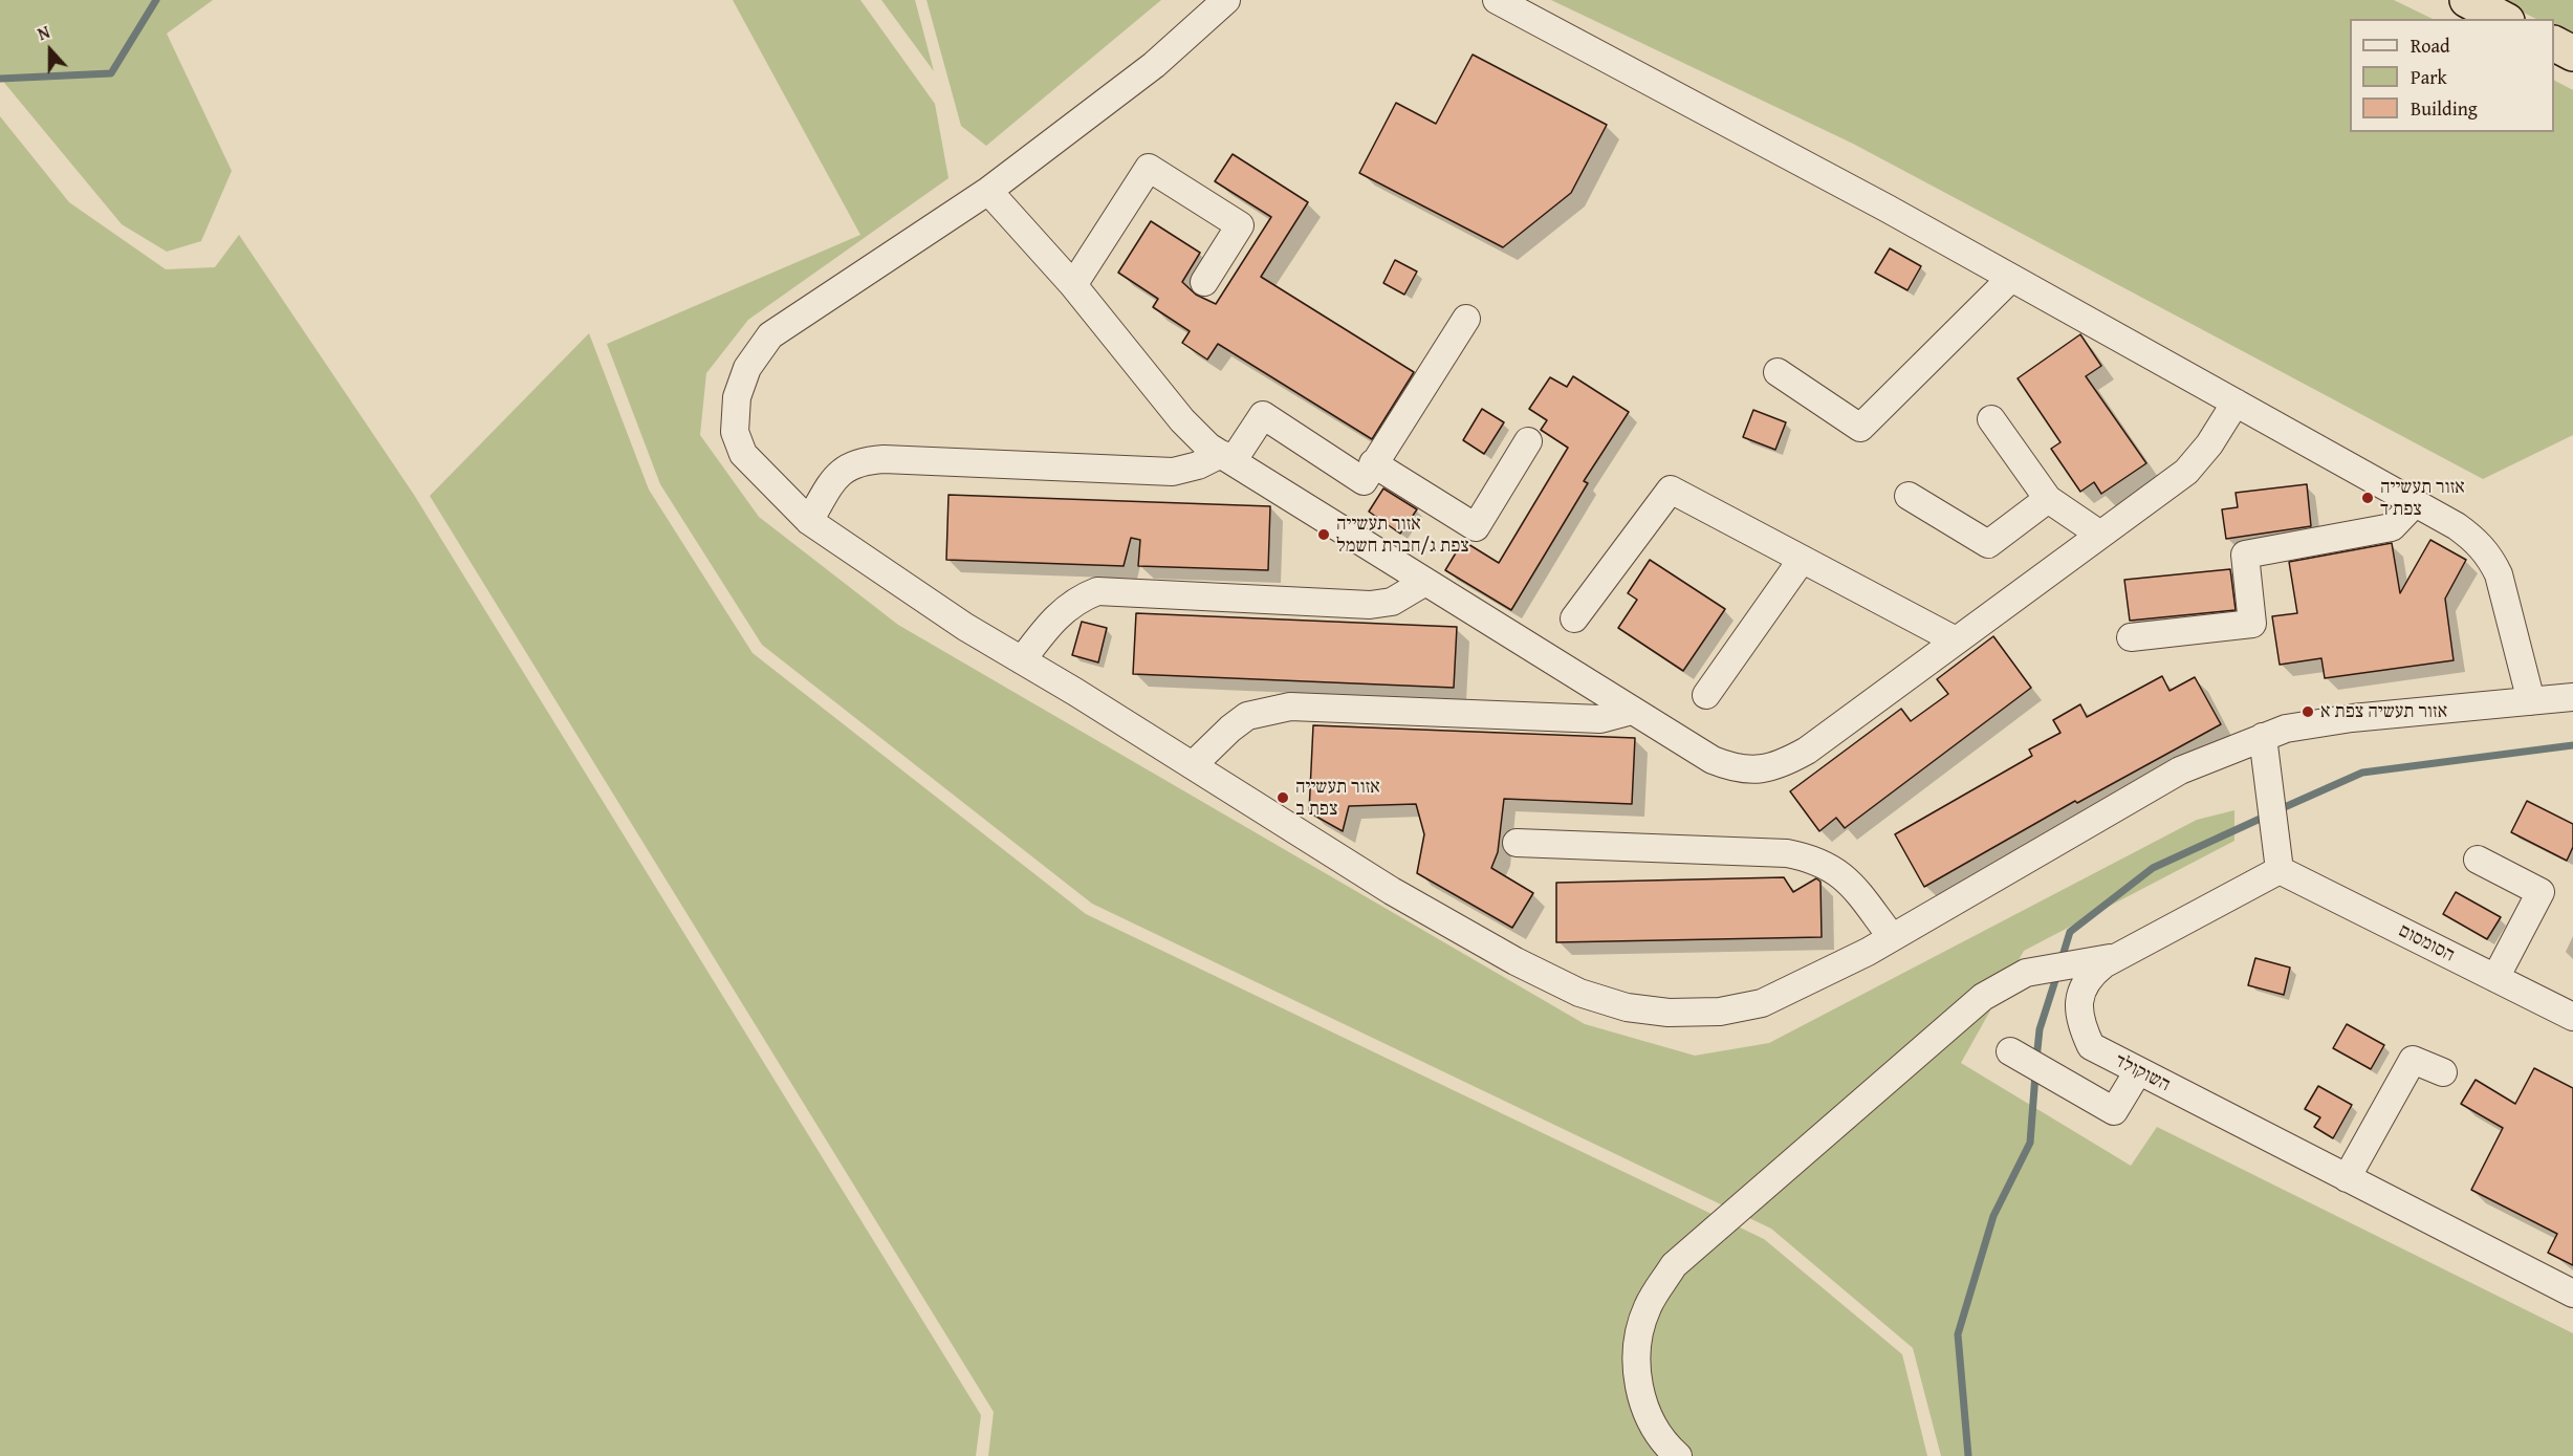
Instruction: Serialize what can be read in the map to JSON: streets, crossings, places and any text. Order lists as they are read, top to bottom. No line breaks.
{"streets":{"street":["הסומסום","השוקולד"]},"crossings":[["הסומסום","השוקולד"]],"places":["אזור תעשייה צפת ד","אזור תעשייה צפת ג/חברת חשמל","אזור תעשיה צפת א","אזור תעשייה צפת ב"],"legend":["Road","Park","Building"],"north":"top"}
